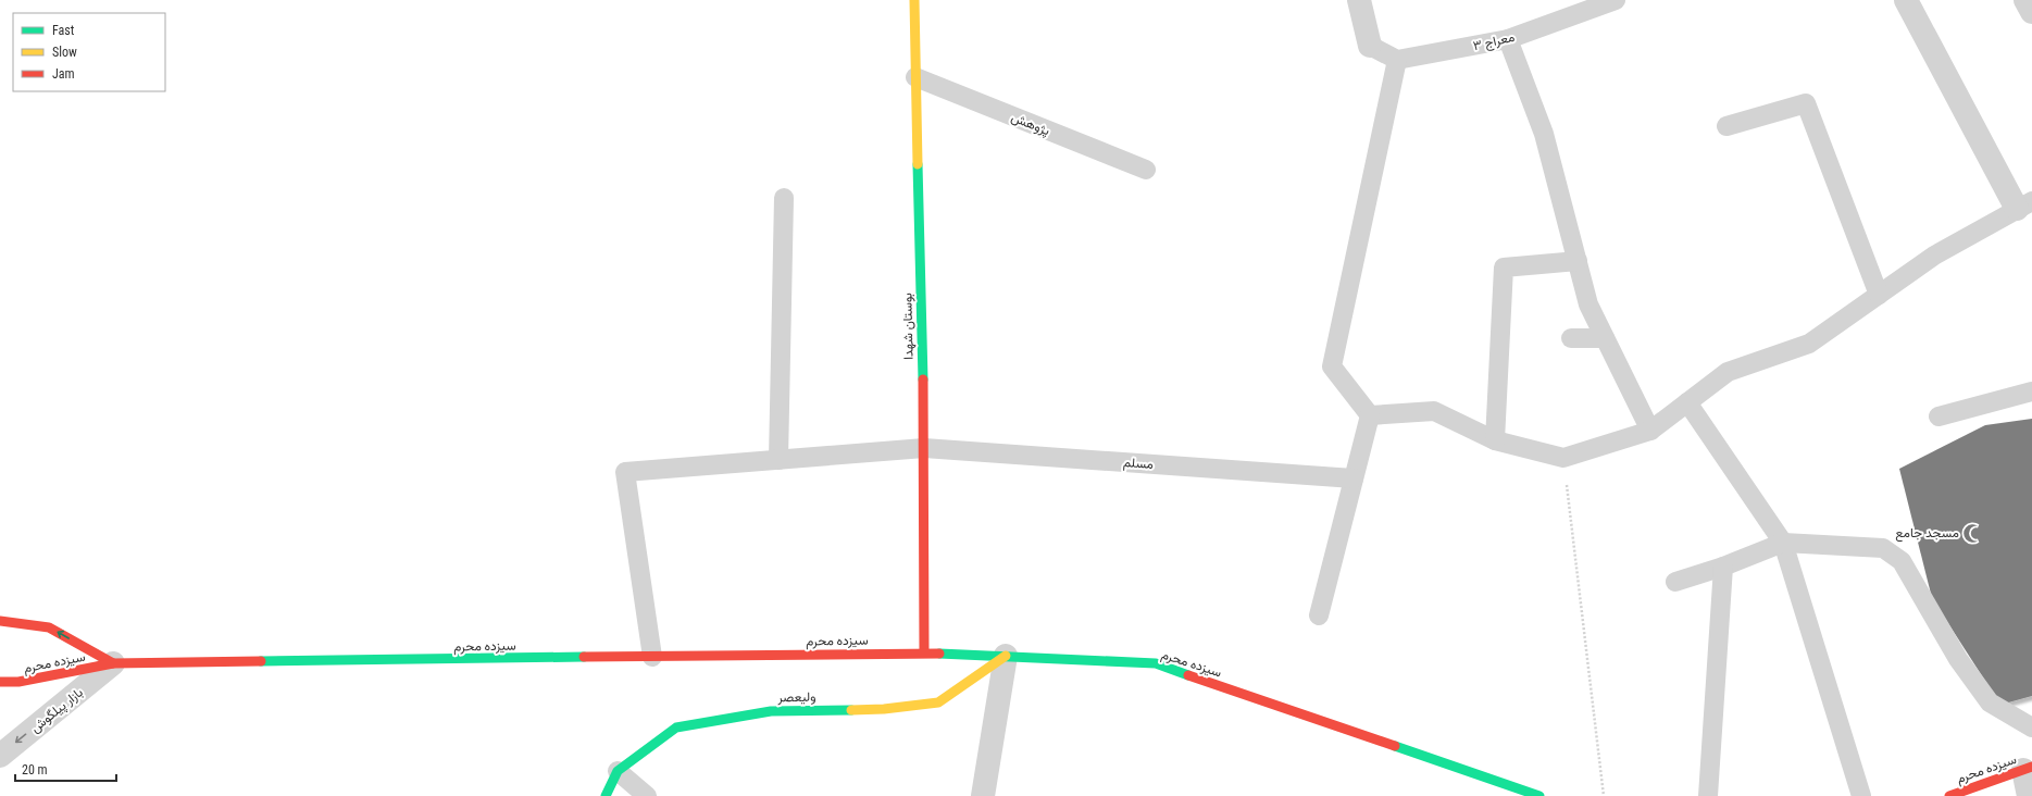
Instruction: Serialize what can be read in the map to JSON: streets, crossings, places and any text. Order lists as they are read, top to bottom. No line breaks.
{"streets":{"main road":["بوستان شهدا","سیزده محرم","ولیعصر"],"street":["بازار پیلگوش"],"lane":["معراج ۳","پژوهش","مسلم"]},"crossings":[["پژوهش","بوستان شهدا"],["بوستان شهدا","مسلم"],["بوستان شهدا","سیزده محرم"],["مسلم","سیزده محرم"],["سیزده محرم","ولیعصر"],["سیزده محرم","بازار پیلگوش"]],"one_way":["بازار پیلگوش"],"places":{"mosque":["مسجد جامع"]},"legend":["Fast","Slow","Jam"],"scale_bar":"20 m"}
